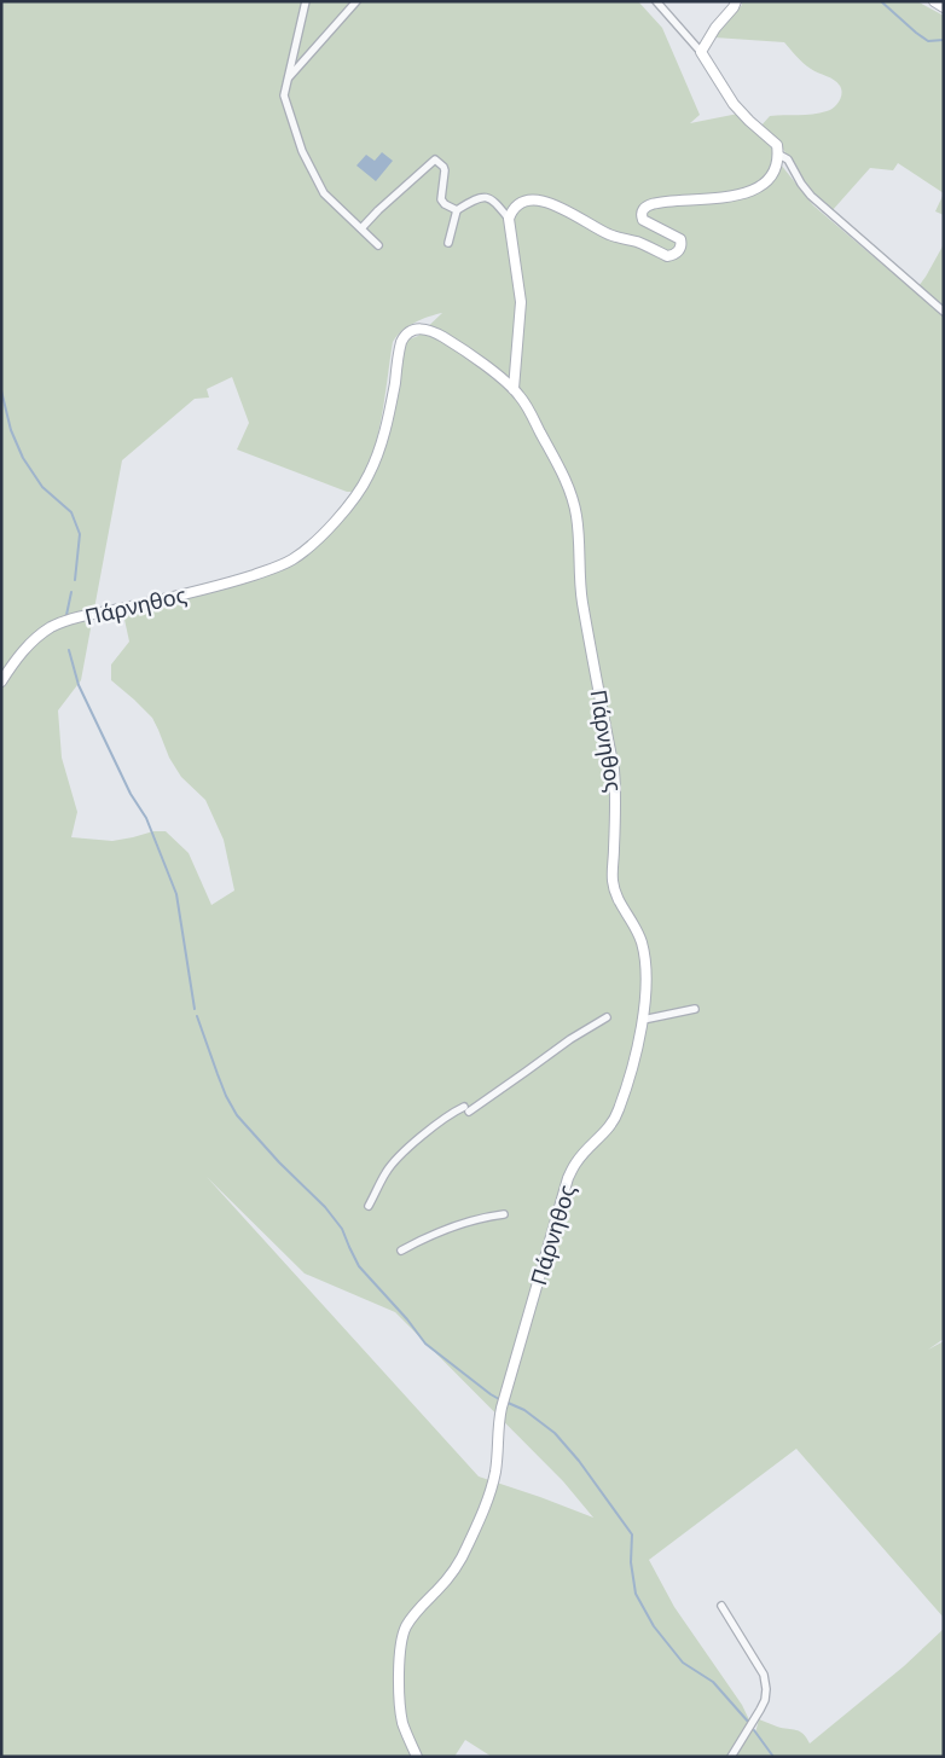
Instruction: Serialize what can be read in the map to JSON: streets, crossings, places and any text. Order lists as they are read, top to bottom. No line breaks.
{"streets":{"main road":["Πάρνηθος"]}}
